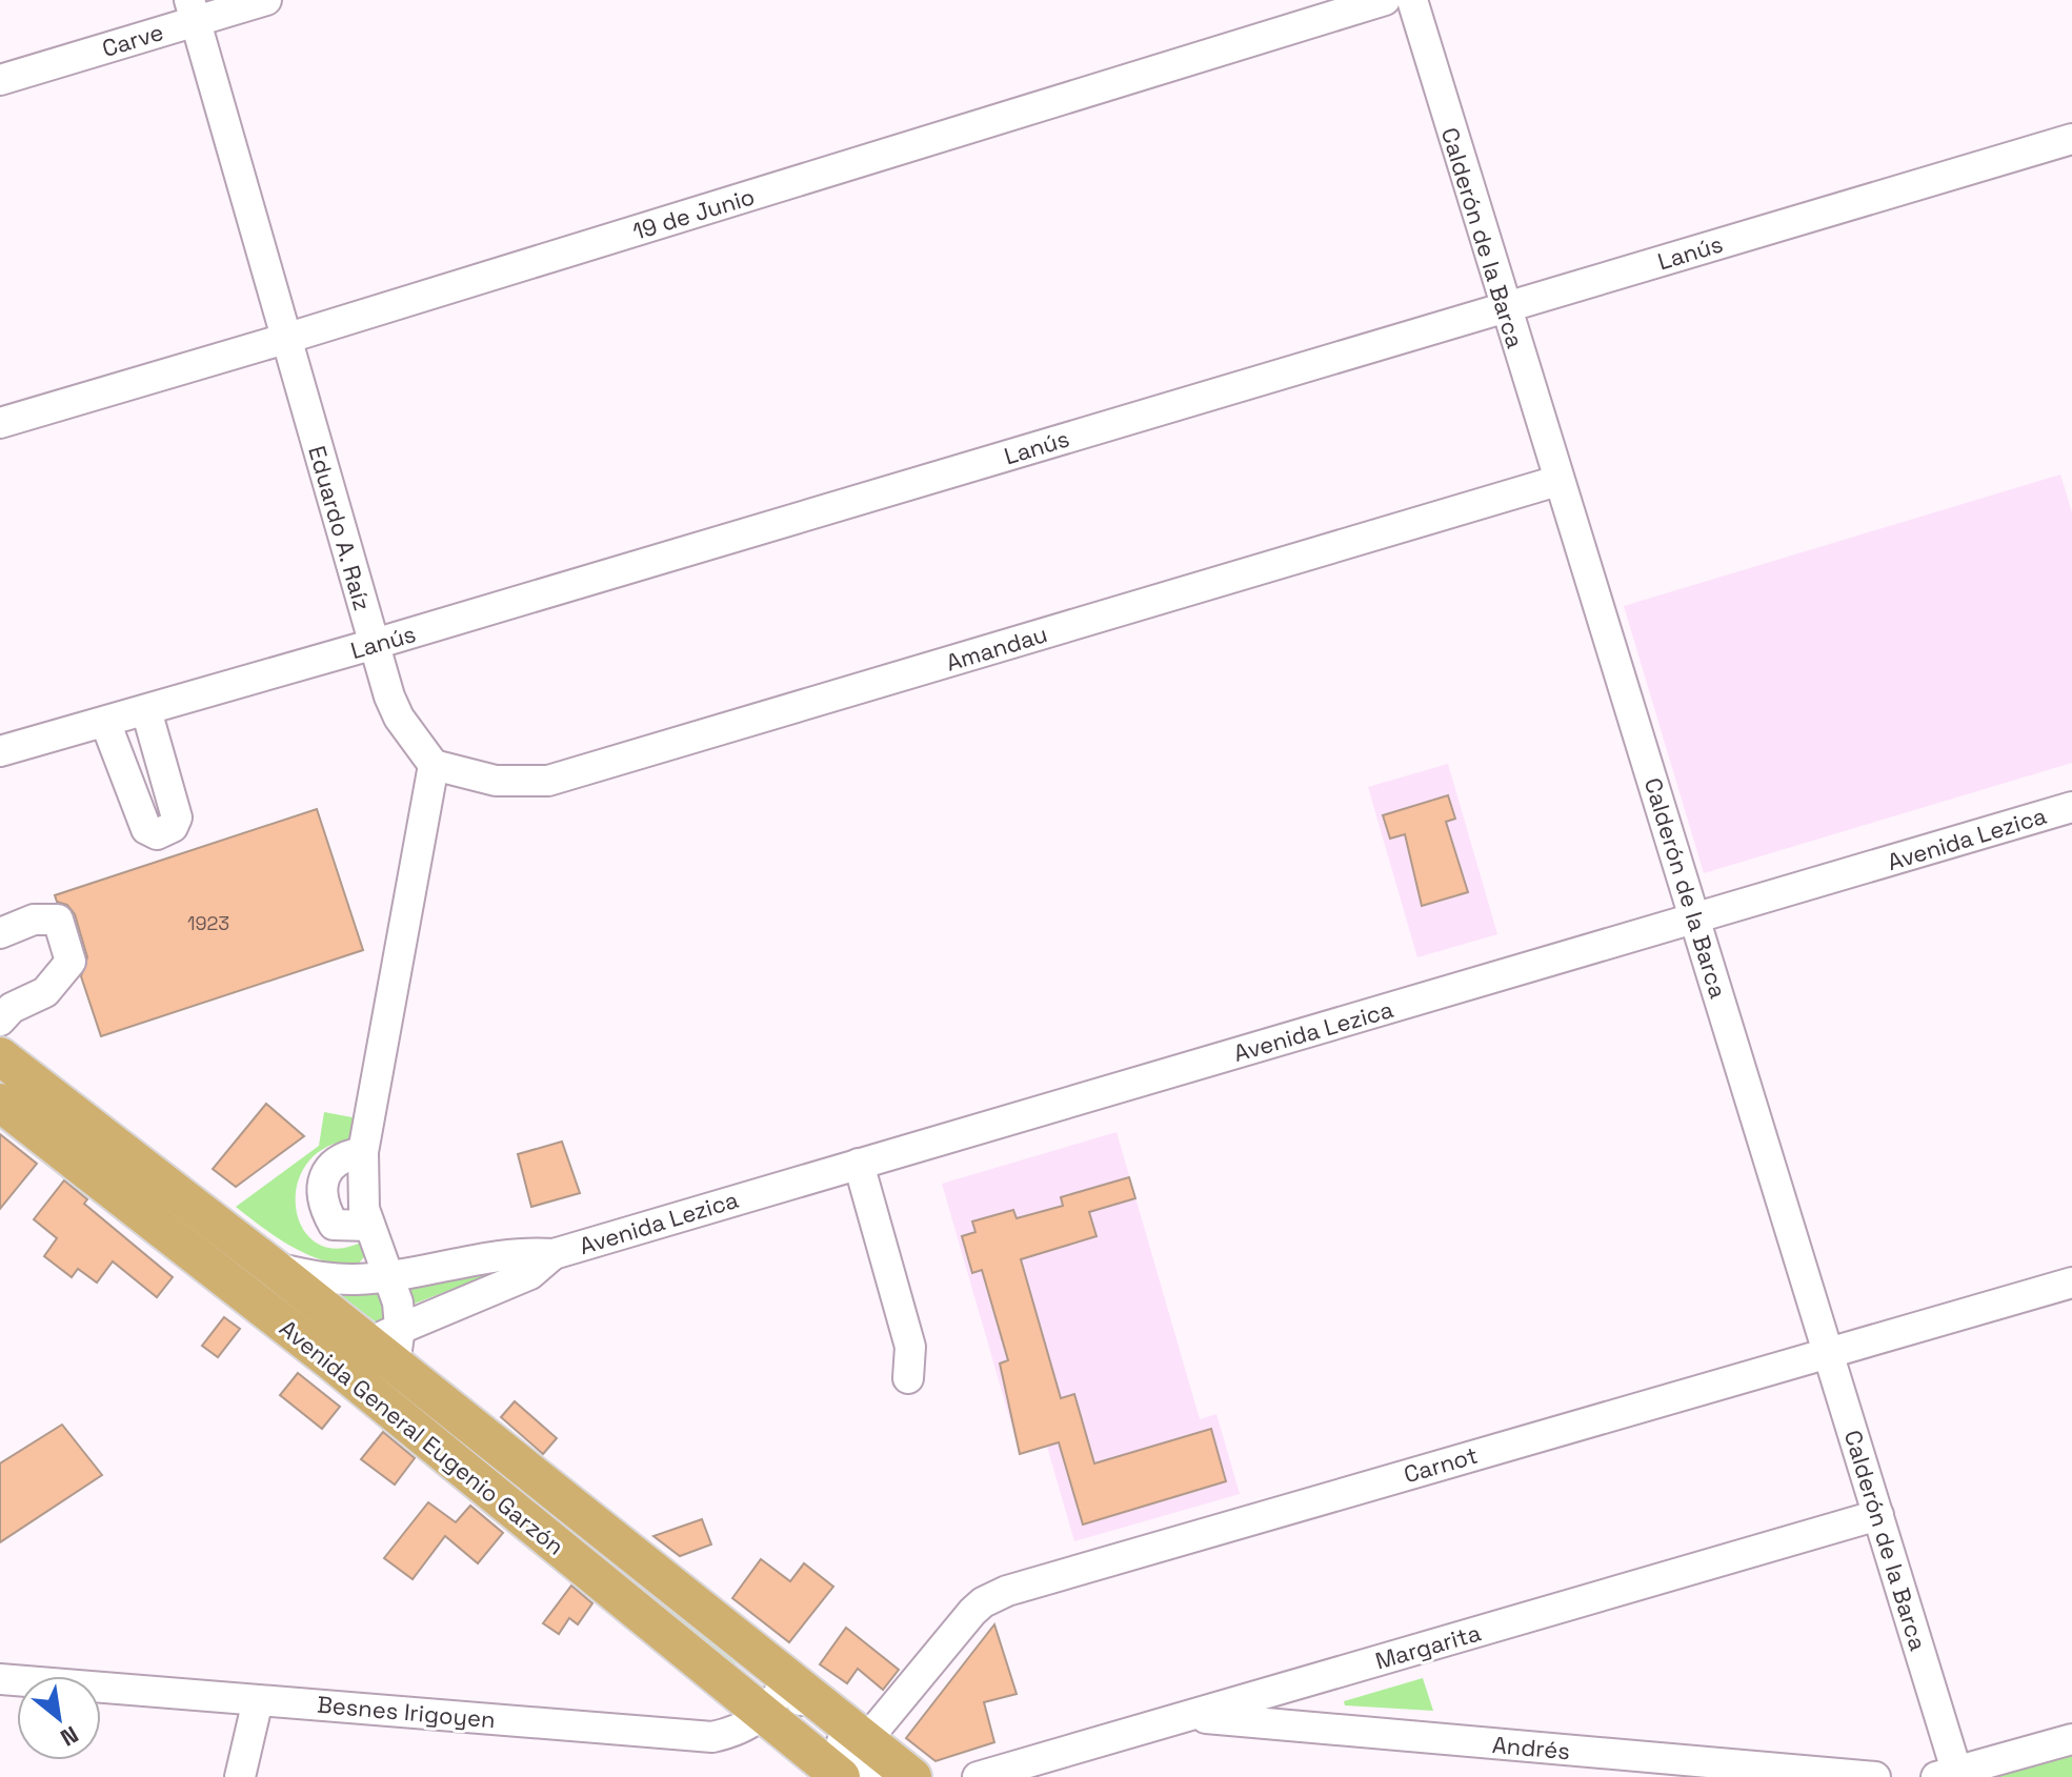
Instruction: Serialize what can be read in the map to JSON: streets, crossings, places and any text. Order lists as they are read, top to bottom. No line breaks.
{"streets":{"main road":["Avenida General Eugenio Garzón"],"street":["Carve","19 de Junio","Calderón de la Barca","Lanús","Eduardo A. Raíz","Amandau","Avenida Lezica","Carnot","Margarita","Besnes Irigoyen","Andrés"]},"crossings":[["Carve","Eduardo A. Raíz"],["19 de Junio","Eduardo A. Raíz"],["Calderón de la Barca","Lanús"],["Calderón de la Barca","Amandau"],["Calderón de la Barca","Avenida Lezica"],["Calderón de la Barca","Carnot"],["Calderón de la Barca","Margarita"],["Lanús","Eduardo A. Raíz"],["Eduardo A. Raíz","Amandau"],["Avenida Lezica","Avenida General Eugenio Garzón"],["Avenida General Eugenio Garzón","Carnot"],["Avenida General Eugenio Garzón","Besnes Irigoyen"],["Margarita","Andrés"]],"house_numbers":["1923"],"north":"bottom right"}
